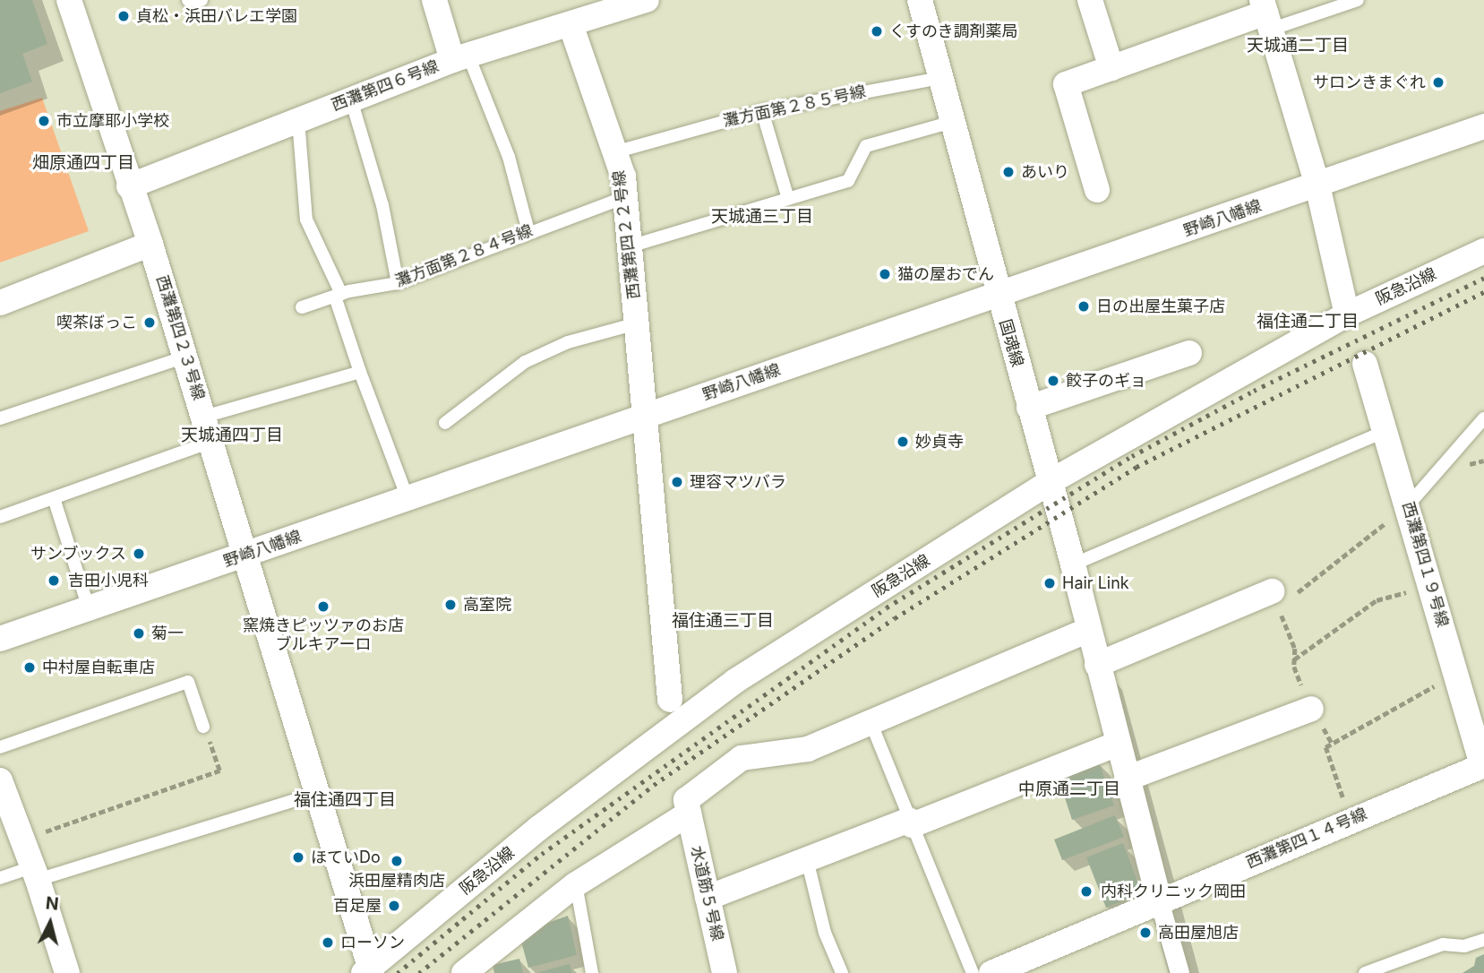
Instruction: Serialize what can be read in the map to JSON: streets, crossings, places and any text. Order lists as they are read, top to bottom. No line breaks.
{"streets":{"street":["西灘第四６号線","野崎八幡線","西灘第四２２号線","阪急沿線","西灘第四２３号線","国魂線","西灘第四１９号線","西灘第四１４号線","水道筋５号線"],"lane":["灘方面第２８５号線","灘方面第２８４号線"]},"crossings":[["西灘第四６号線","西灘第四２２号線"],["西灘第四６号線","西灘第四２３号線"],["灘方面第２８５号線","西灘第四２２号線"],["灘方面第２８５号線","国魂線"],["野崎八幡線","西灘第四２２号線"],["野崎八幡線","西灘第四２３号線"],["野崎八幡線","国魂線"],["西灘第四２２号線","灘方面第２８４号線"],["阪急沿線","西灘第四２３号線"],["阪急沿線","国魂線"],["国魂線","西灘第四１４号線"],["西灘第四１９号線","西灘第四１４号線"]],"districts":["天城通二丁目","畑原通四丁目","天城通三丁目","福住通二丁目","天城通四丁目","福住通三丁目","中原通二丁目","福住通四丁目"],"places":["貞松・浜田バレエ学園","くすのき調剤薬局","サロンきまぐれ","市立摩耶小学校","あいり","猫の屋おでん","日の出屋生菓子店","喫茶ぼっこ","餃子のギョ","妙貞寺","理容マツバラ","サンブックス","吉田小児科","Hair Link","高室院","窯焼きピッツァのお店 ブルキアーロ","菊一","中村屋自転車店","ほていDo","浜田屋精肉店","内科クリニック岡田","百足屋","高田屋旭店","ローソン"],"north":"top"}
